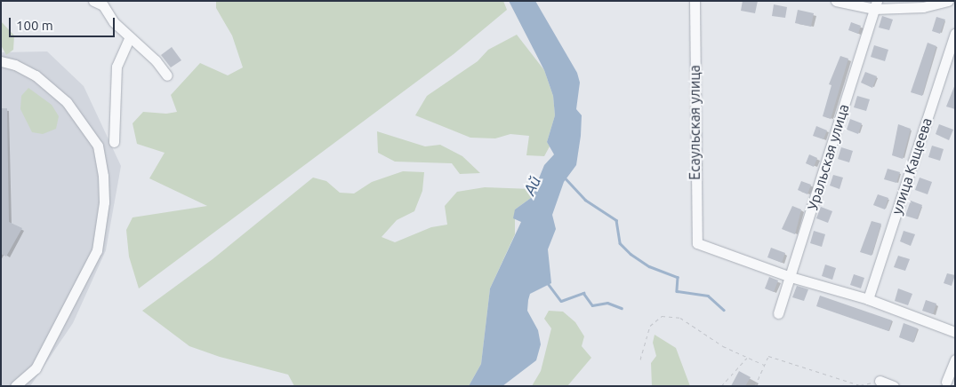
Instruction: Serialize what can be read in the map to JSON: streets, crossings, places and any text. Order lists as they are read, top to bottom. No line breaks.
{"streets":{"street":["Есаульская улица","Уральская улица","улица Кащеева"]},"crossings":[["Есаульская улица","Уральская улица"]],"water":["Ай"],"scale_bar":"100 m"}
